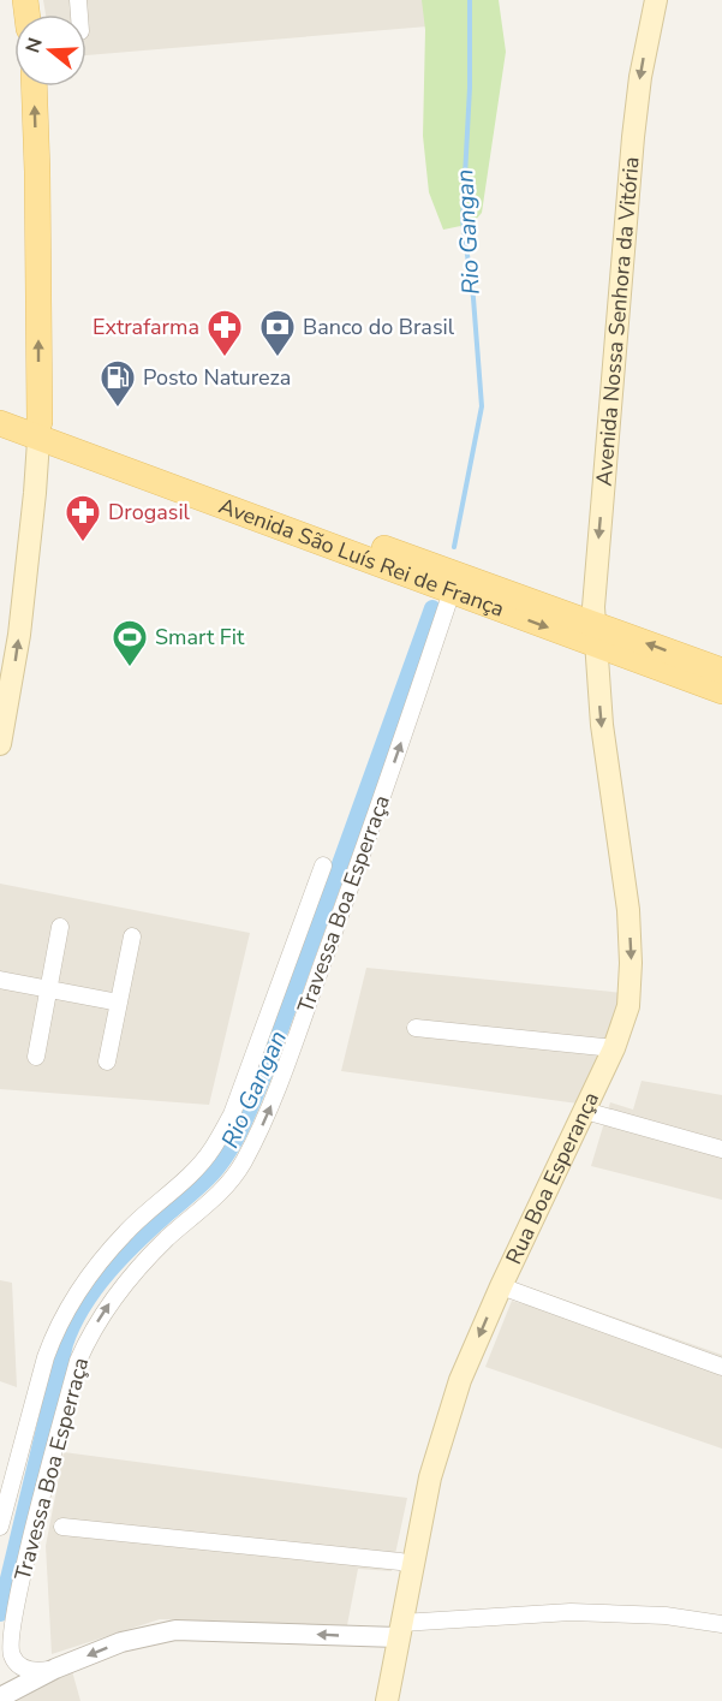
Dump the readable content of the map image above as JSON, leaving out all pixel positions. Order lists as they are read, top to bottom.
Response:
{
  "streets": {
    "main road": ["Avenida Nossa Senhora da Vitória", "Avenida São Luís Rei de França", "Rua Boa Esperança"],
    "street": ["Travessa Boa Esperraça"]
  },
  "crossings": [
    ["Avenida Nossa Senhora da Vitória", "Avenida São Luís Rei de França"],
    ["Avenida Nossa Senhora da Vitória", "Rua Boa Esperança"],
    ["Avenida São Luís Rei de França", "Travessa Boa Esperraça"],
    ["Avenida São Luís Rei de França", "Rua Boa Esperança"]
  ],
  "one_way": ["Avenida Nossa Senhora da Vitória", "Rua Boa Esperança"],
  "water": ["Rio Gangan"],
  "places": {
    "pharmacy": ["Extrafarma", "Drogasil"],
    "bank": ["Banco do Brasil"],
    "fuel station": ["Posto Natureza"],
    "sports": ["Smart Fit"]
  },
  "north": "left"
}
